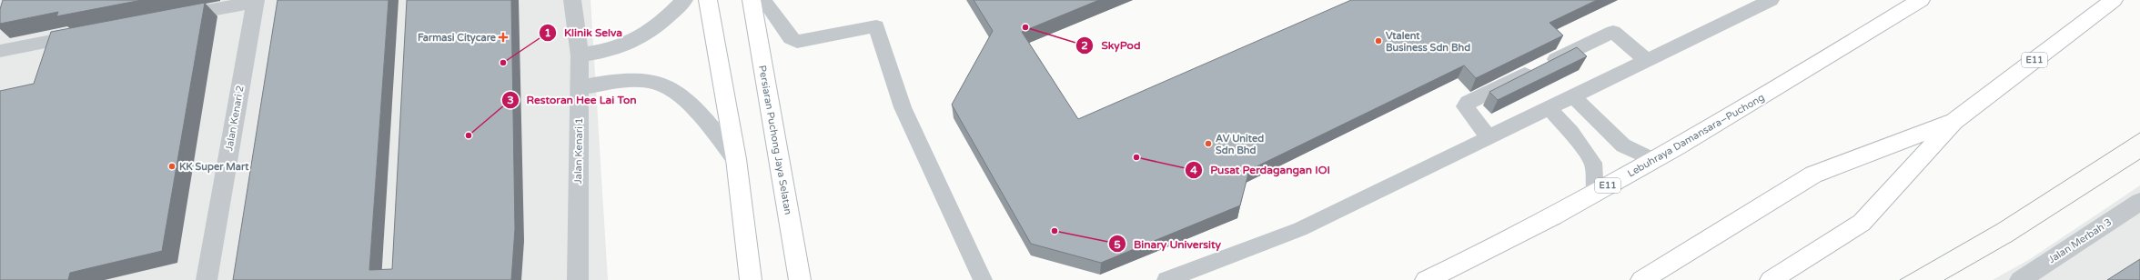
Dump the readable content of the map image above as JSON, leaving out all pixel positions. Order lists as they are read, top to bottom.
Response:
{
  "streets": {
    "main road": ["E11", "Lebuhraya Damansara–Puchong", "Persiaran Puchong Jaya Selatan"],
    "street": ["Jalan Kenari 2", "Jalan Kenari 1", "Jalan Merbah 3"]
  },
  "places": {
    "other": [
      "SkyPod",
      "Vtalent Business Sdn Bhd",
      "Klinik Selva",
      "Restoran Hee Lai Ton",
      "AV United Sdn Bhd",
      "Pusat Perdagangan IOI",
      "KK Super Mart",
      "Binary University"
    ],
    "health": ["Farmasi Citycare"]
  }
}
